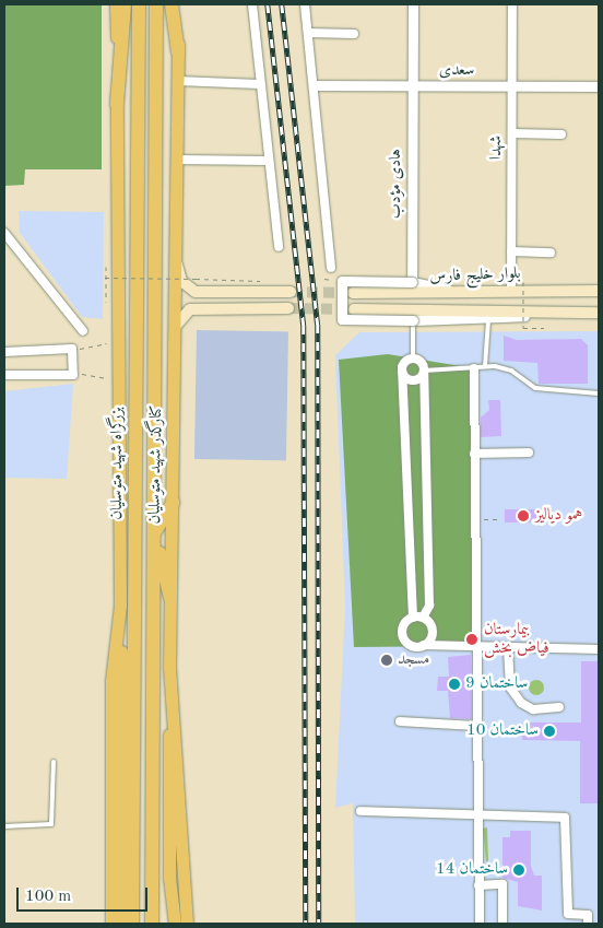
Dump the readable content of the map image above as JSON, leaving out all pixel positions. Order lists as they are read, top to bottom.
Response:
{
  "streets": {
    "highway": ["بزرگراه شهید متوسلیان"],
    "main road": ["بلوار خلیج فارس", "کنارگذر شهید متوسلیان"],
    "street": ["سعدی", "شهدا", "هادی مؤدب"]
  },
  "crossings": [
    ["سعدی", "شهدا"],
    ["سعدی", "هادی مؤدب"],
    ["شهدا", "بلوار خلیج فارس"]
  ],
  "places": [
    "همو دیالیز",
    "بیمارستان فیاض بخش",
    "مسجد",
    "ساختمان 9",
    "ساختمان 10",
    "ساختمان 14"
  ],
  "scale_bar": "100 m"
}
